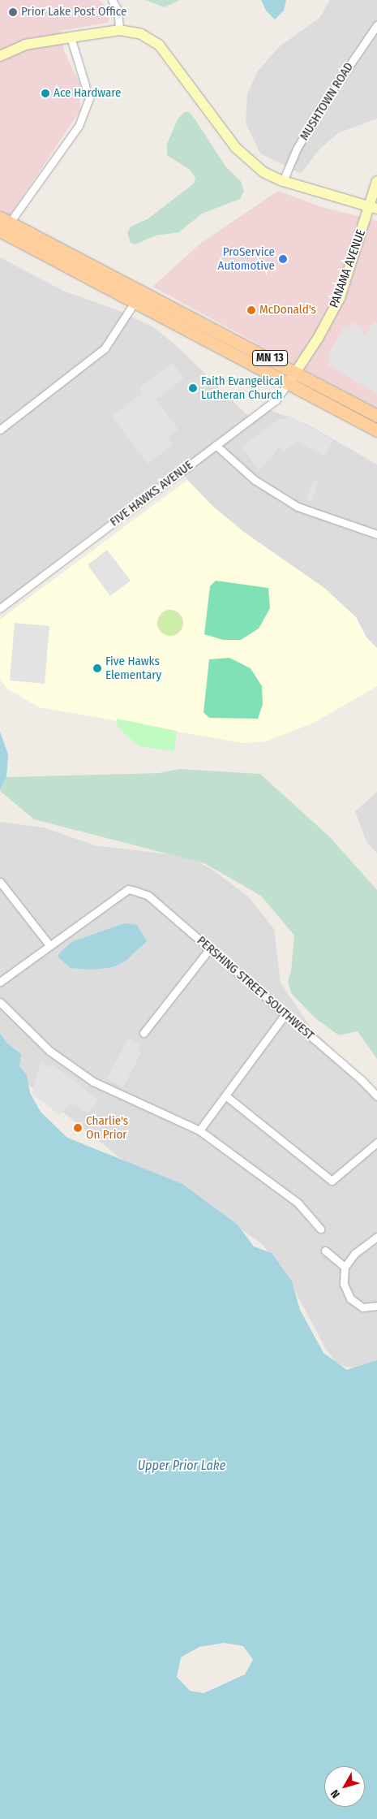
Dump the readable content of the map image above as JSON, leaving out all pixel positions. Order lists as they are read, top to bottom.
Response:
{
  "streets": {
    "main road": ["MN 13"],
    "street": [
      "MUSHTOWN ROAD",
      "PANAMA AVENUE",
      "FIVE HAWKS AVENUE",
      "PERSHING STREET SOUTHWEST"
    ]
  },
  "crossings": [
    ["PANAMA AVENUE", "MN 13"],
    ["PANAMA AVENUE", "FIVE HAWKS AVENUE"],
    ["MN 13", "FIVE HAWKS AVENUE"]
  ],
  "water": ["Upper Prior Lake"],
  "places": [
    "Prior Lake Post Office",
    "Ace Hardware",
    "ProService Automotive",
    "McDonald's",
    "Faith Evangelical Lutheran Church",
    "Five Hawks Elementary",
    "Charlie's On Prior"
  ],
  "north": "bottom left"
}
